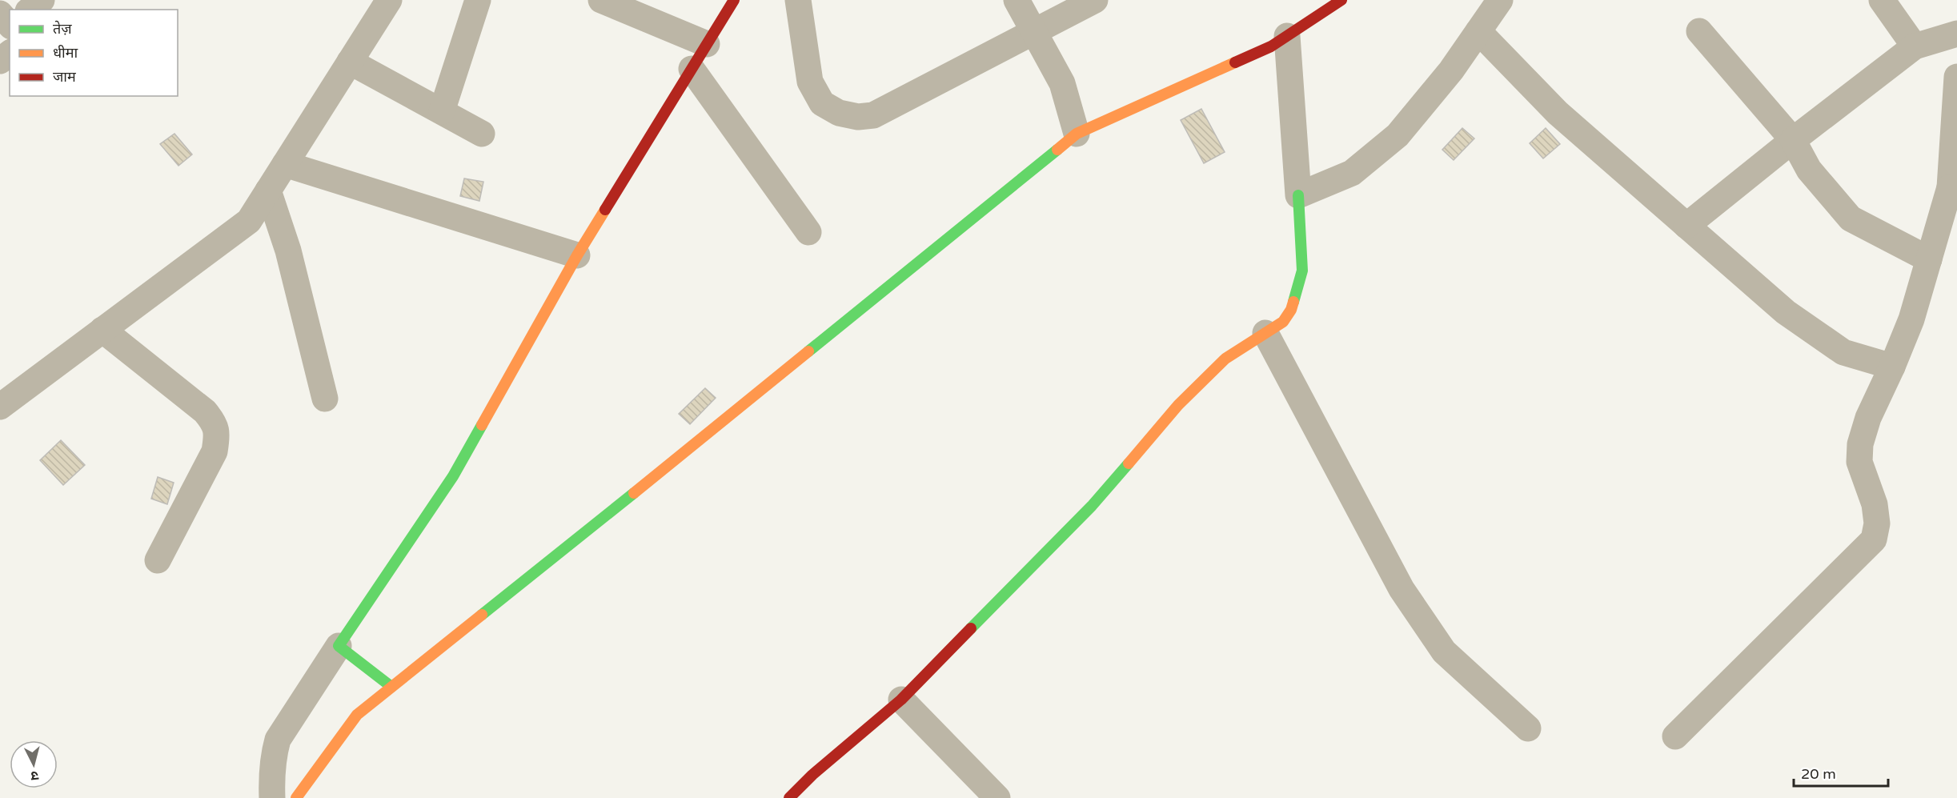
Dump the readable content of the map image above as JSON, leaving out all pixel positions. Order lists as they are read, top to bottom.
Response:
{
  "legend": ["तेज़", "धीमा", "जाम"],
  "scale_bar": "20 m",
  "north": "bottom"
}
